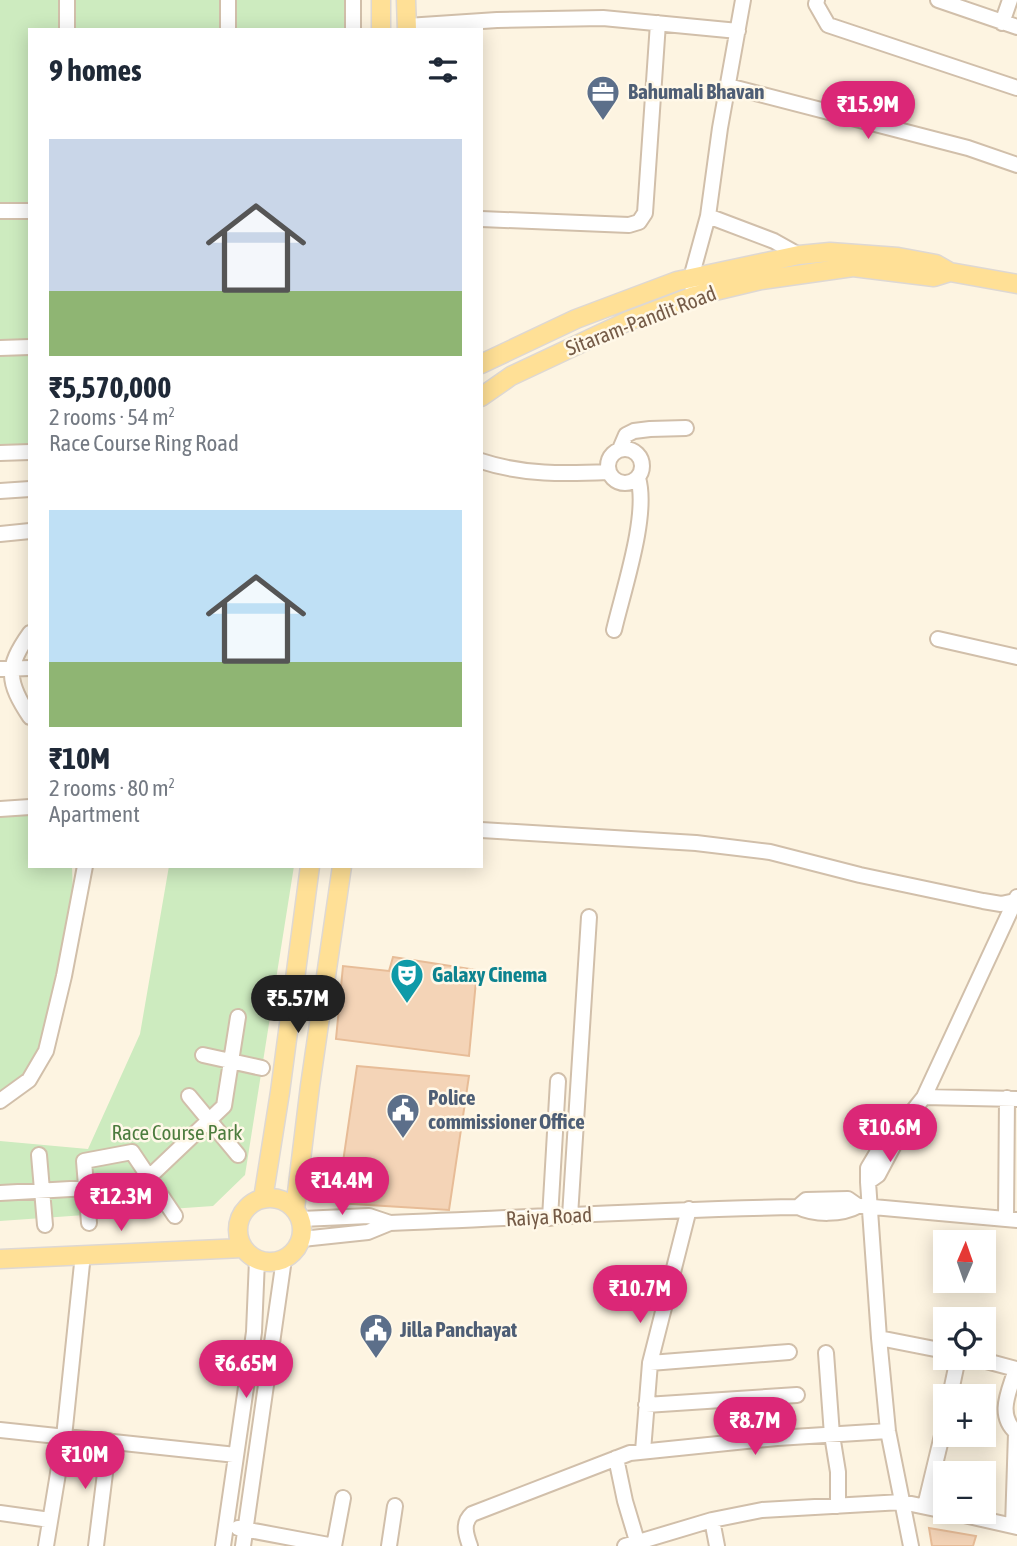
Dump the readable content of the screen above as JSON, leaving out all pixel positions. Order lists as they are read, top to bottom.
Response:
{
  "streets": {
    "main road": ["Sitaram-Pandit Road"],
    "street": ["Raiya Road"]
  },
  "parks": ["Race Course Park"],
  "places": {
    "office": ["Bahumali Bhavan"],
    "theatre": ["Galaxy Cinema"],
    "public building": ["Police commissioner Office", "Jilla Panchayat"]
  },
  "north": "top",
  "page": {
    "heading": "9 homes",
    "price": [
      "₹15.9M",
      "₹5.57M",
      "₹10.6M",
      "₹14.4M",
      "₹12.3M",
      "₹10.7M",
      "₹6.65M",
      "₹8.7M",
      "₹10M"
    ],
    "list": [
      {
        "name": "₹5,570,000",
        "note": "2 rooms · 54 m² · Race Course Ring Road"
      },
      {
        "name": "₹10M",
        "note": "2 rooms · 80 m² · Apartment"
      }
    ],
    "map_buttons": ["+", "−"]
  }
}
